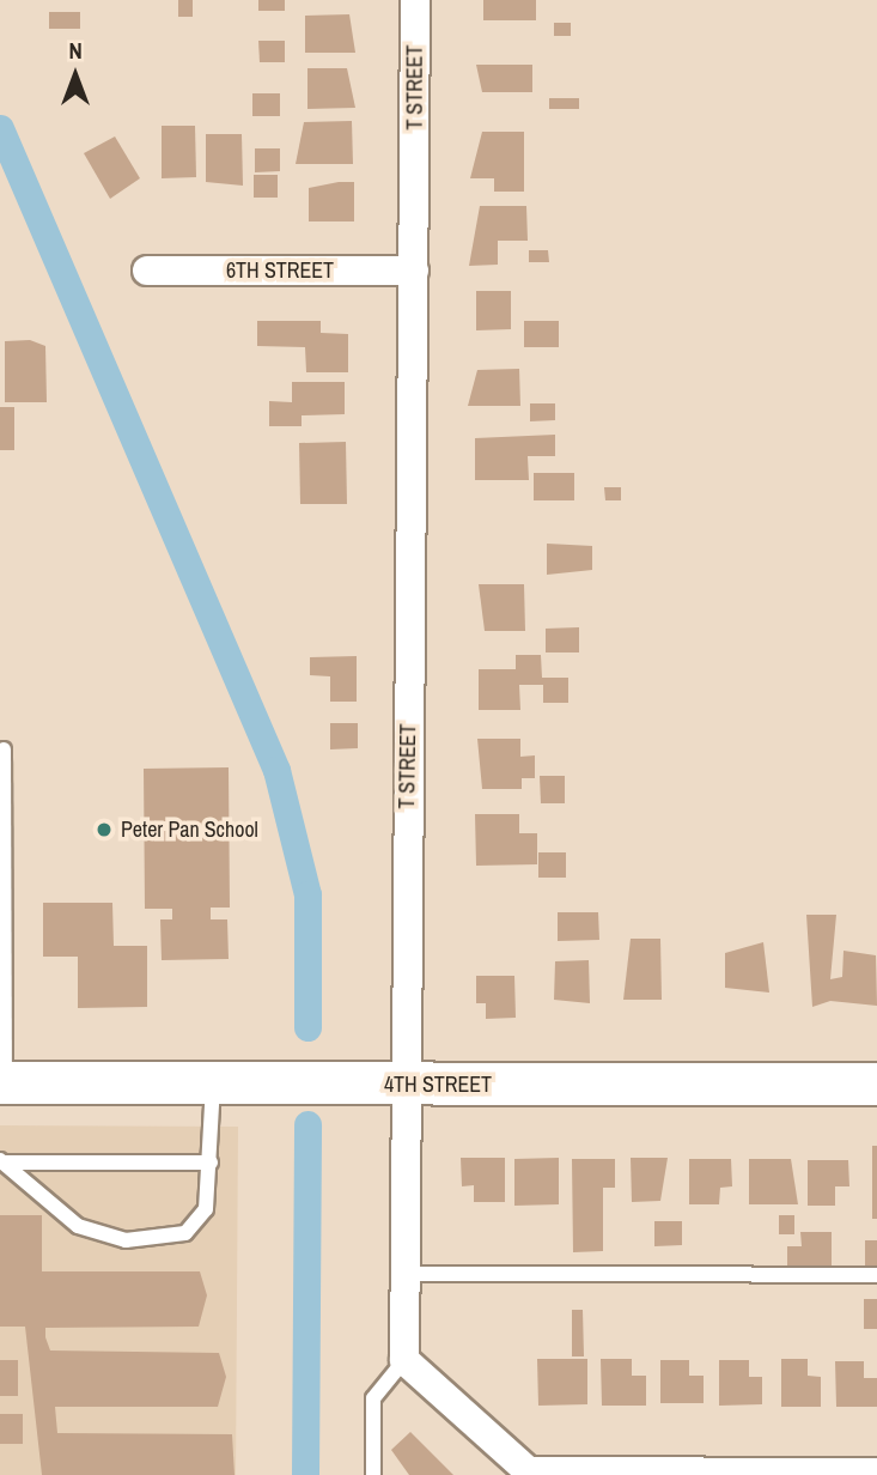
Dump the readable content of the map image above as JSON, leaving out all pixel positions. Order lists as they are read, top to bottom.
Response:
{
  "streets": {
    "street": ["T STREET", "6TH STREET", "4TH STREET"]
  },
  "crossings": [
    ["T STREET", "6TH STREET"],
    ["T STREET", "4TH STREET"]
  ],
  "places": ["Peter Pan School"],
  "north": "top"
}
